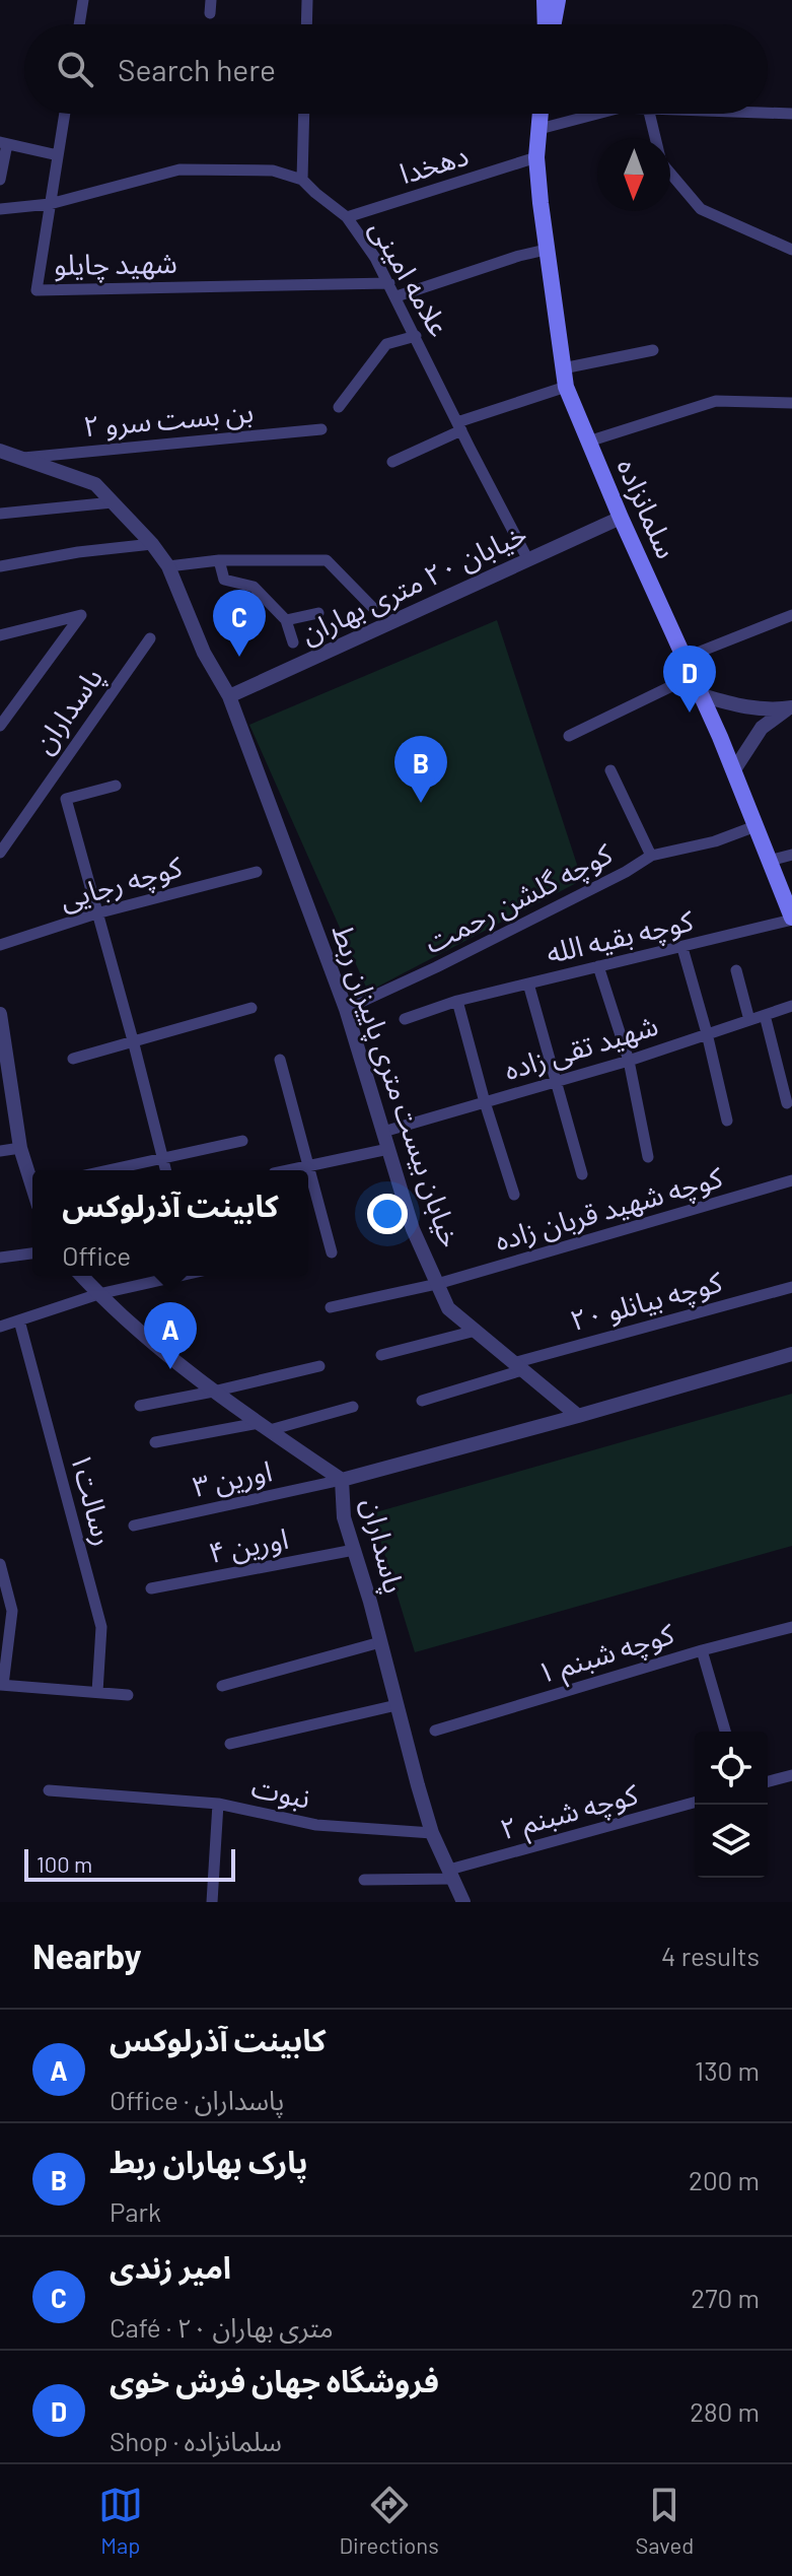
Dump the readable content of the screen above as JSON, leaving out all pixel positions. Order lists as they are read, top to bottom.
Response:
{
  "streets": {
    "main road": ["سلمانزاده"],
    "street": [
      "دهخدا",
      "شهید چایلو",
      "علامه امینی",
      "بن بست سرو ۲",
      "خیابان ۲۰ متری بهاران",
      "پاسداران",
      "کوچه رجایی",
      "کوچه گلشن رحمت",
      "کوچه بقیه الله",
      "شهید تقی زاده",
      "خیابان بیست متری پاییزان ربط",
      "کوچه شهید قربان زاده",
      "کوچه بیانلو ۲۰",
      "اورین ۳",
      "رسالت۱",
      "اورین ۴",
      "کوچه شبنم ۱",
      "نبوت",
      "کوچه شبنم ۲"
    ]
  },
  "crossings": [
    ["دهخدا", "علامه امینی"],
    ["دهخدا", "سلمانزاده"],
    ["شهید چایلو", "علامه امینی"],
    ["علامه امینی", "خیابان ۲۰ متری بهاران"],
    ["بن بست سرو ۲", "خیابان بیست متری پاییزان ربط"],
    ["سلمانزاده", "خیابان ۲۰ متری بهاران"],
    ["سلمانزاده", "کوچه گلشن رحمت"],
    ["سلمانزاده", "کوچه بقیه الله"],
    ["خیابان ۲۰ متری بهاران", "خیابان بیست متری پاییزان ربط"],
    ["پاسداران", "اورین ۳"],
    ["پاسداران", "اورین ۴"],
    ["پاسداران", "نبوت"],
    ["پاسداران", "کوچه شبنم ۲"],
    ["کوچه گلشن رحمت", "خیابان بیست متری پاییزان ربط"],
    ["شهید تقی زاده", "خیابان بیست متری پاییزان ربط"],
    ["خیابان بیست متری پاییزان ربط", "کوچه شهید قربان زاده"],
    ["خیابان بیست متری پاییزان ربط", "کوچه بیانلو ۲۰"]
  ],
  "scale_bar": "100 m",
  "north": "bottom",
  "page": {
    "search": "Search here",
    "pins": [
      "C",
      "D",
      "B",
      "A"
    ],
    "popup": ["کابینت آذرلوکس", "Office"],
    "scale": "100 m",
    "heading": ["Nearby", "4 results"],
    "list": [
      {
        "mark": "A",
        "name": "کابینت آذرلوکس",
        "note": "Office · پاسداران",
        "value": "130 m"
      },
      {
        "mark": "B",
        "name": "پارک بهاران ربط",
        "note": "Park",
        "value": "200 m"
      },
      {
        "mark": "C",
        "name": "امیر زندی",
        "note": "Café · ۲۰ متری بهاران",
        "value": "270 m"
      },
      {
        "mark": "D",
        "name": "فروشگاه جهان فرش خوی",
        "note": "Shop · سلمانزاده",
        "value": "280 m"
      }
    ],
    "nav": ["Map", "Directions", "Saved"]
  }
}
